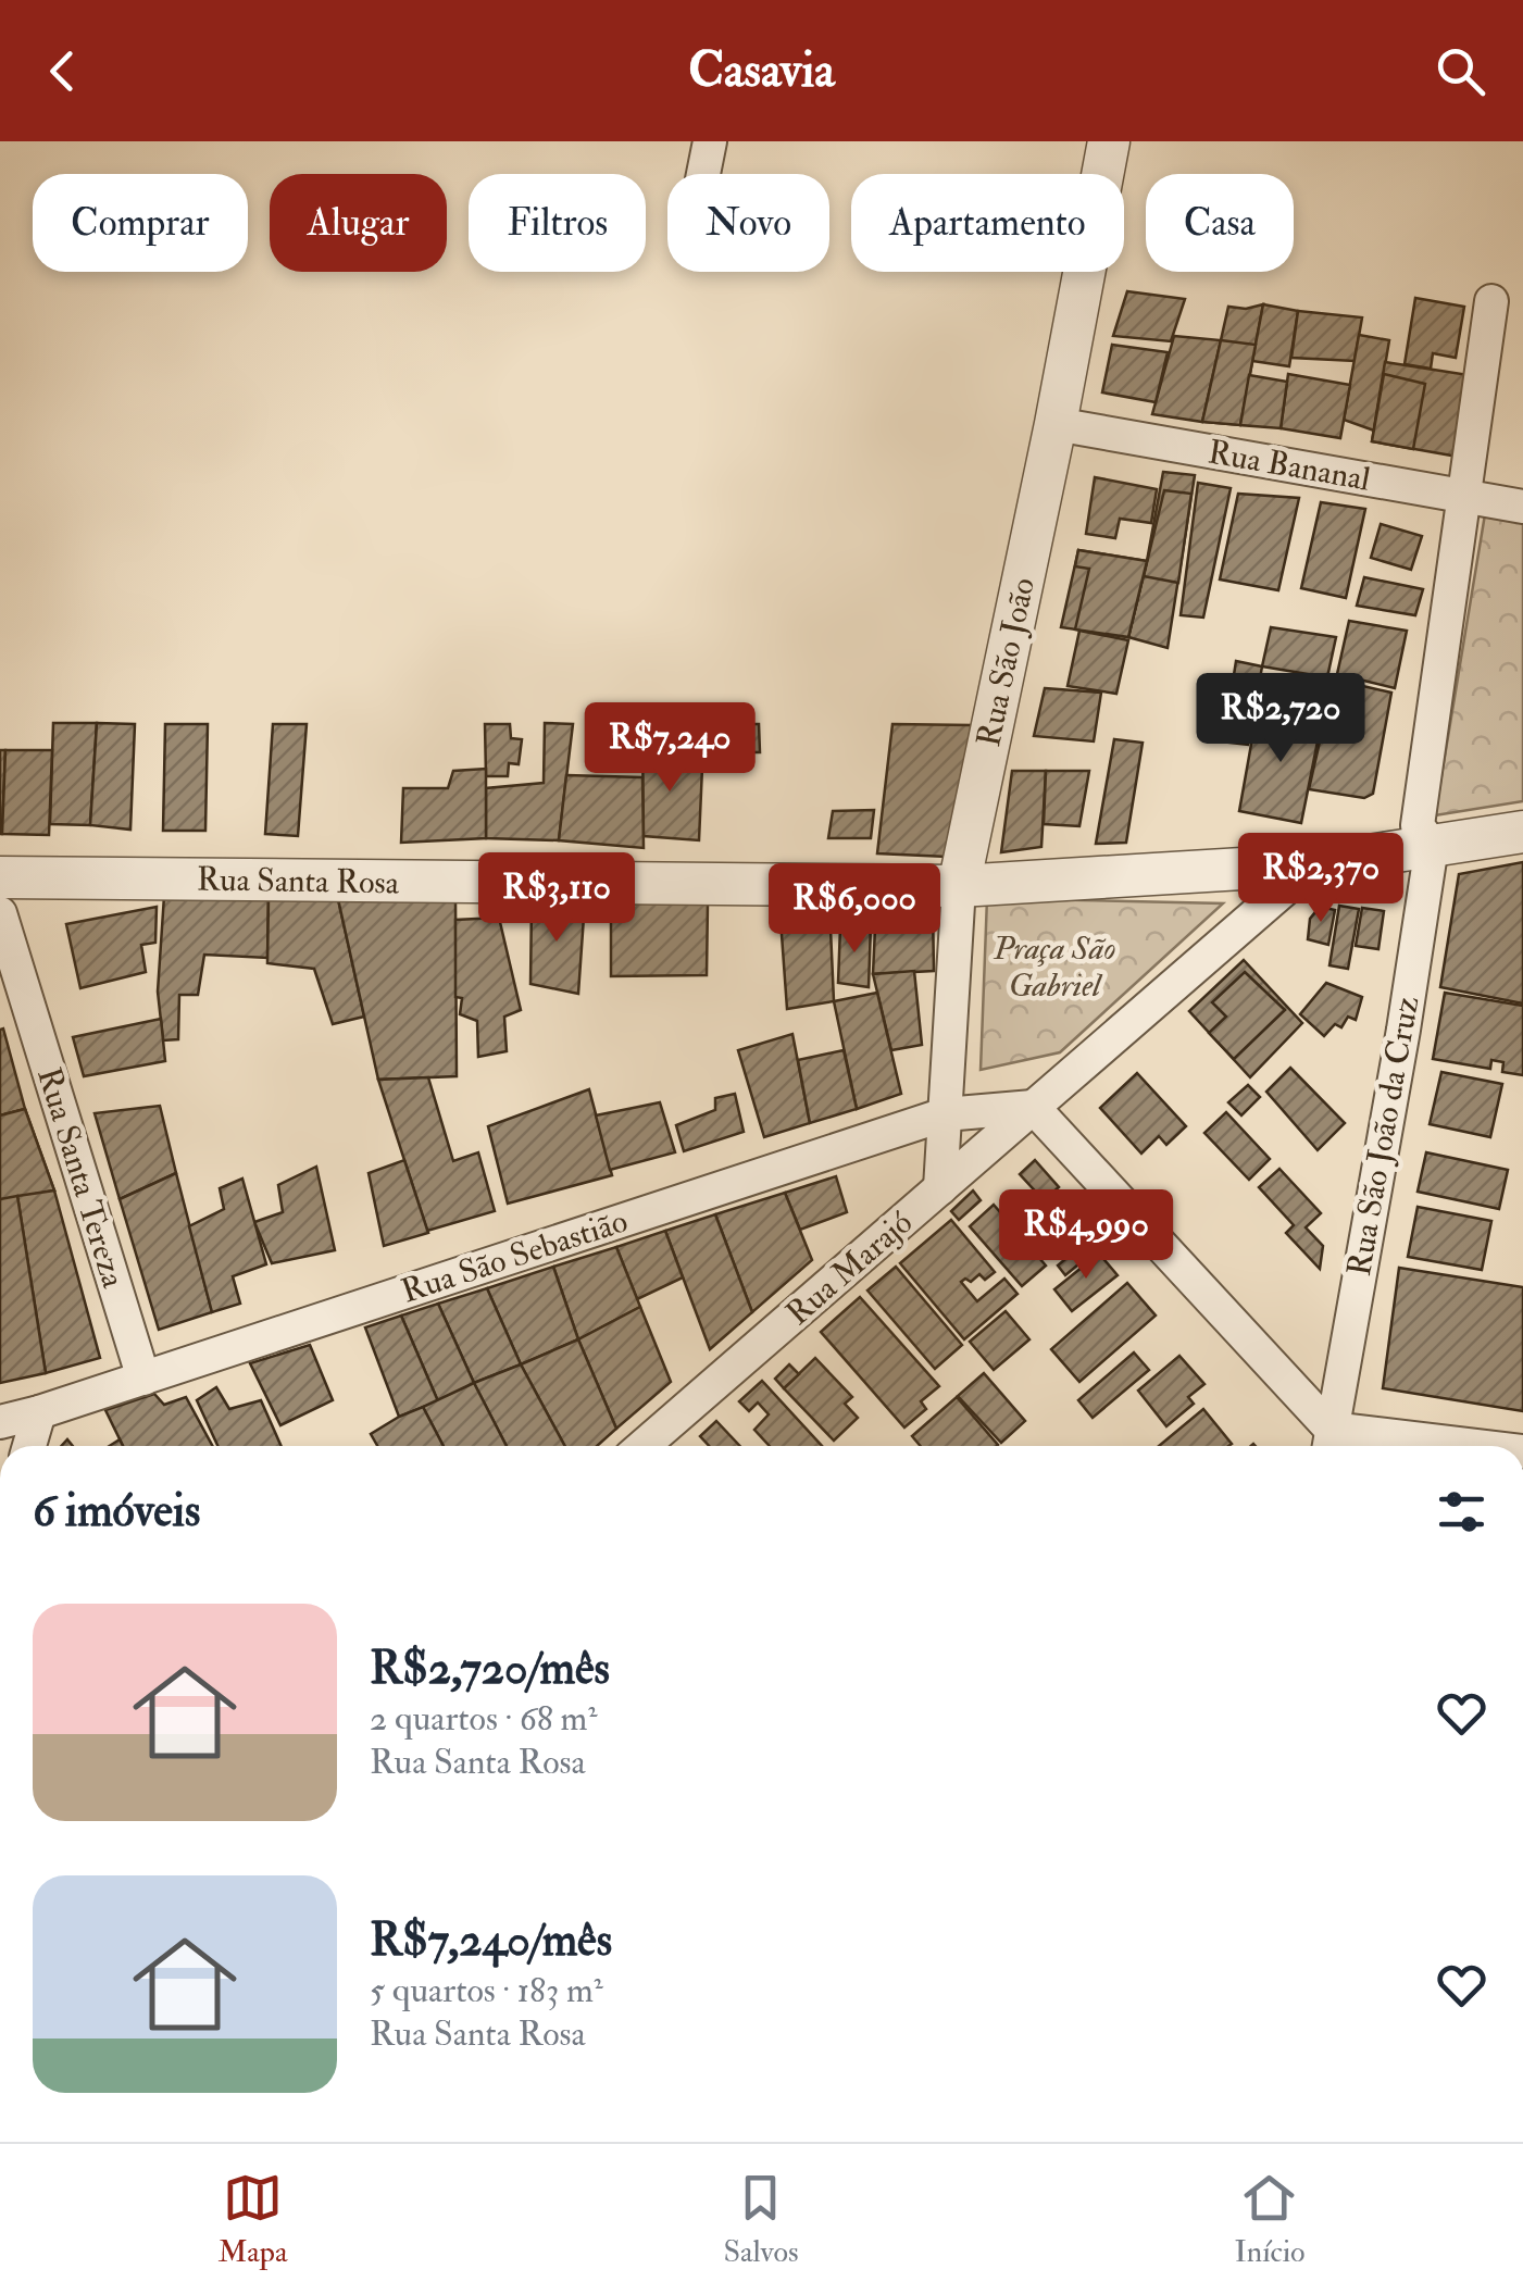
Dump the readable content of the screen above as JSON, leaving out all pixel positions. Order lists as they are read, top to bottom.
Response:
{
  "streets": {
    "street": [
      "Rua Bananal",
      "Rua São João",
      "Rua Santa Rosa",
      "Rua São João da Cruz",
      "Rua Santa Tereza",
      "Rua São Sebastião",
      "Rua Marajó"
    ]
  },
  "crossings": [
    ["Rua Bananal", "Rua São João"],
    ["Rua Bananal", "Rua São João da Cruz"],
    ["Rua São João", "Rua Santa Rosa"],
    ["Rua São João", "Rua São Sebastião"],
    ["Rua São João", "Rua Marajó"],
    ["Rua Santa Rosa", "Rua São João da Cruz"],
    ["Rua Santa Rosa", "Rua Marajó"],
    ["Rua Santa Tereza", "Rua São Sebastião"],
    ["Rua São Sebastião", "Rua Marajó"]
  ],
  "parks": ["Praça São Gabriel"],
  "page": {
    "header": "Casavia",
    "chip": [
      "Comprar",
      "Alugar",
      "Filtros",
      "Novo",
      "Apartamento",
      "Casa"
    ],
    "price": [
      "R$2,720",
      "R$7,240",
      "R$2,370",
      "R$3,110",
      "R$6,000",
      "R$4,990"
    ],
    "heading": "6 imóveis",
    "list": [
      {
        "name": "R$2,720/mês",
        "note": "2 quartos · 68 m² · Rua Santa Rosa"
      },
      {
        "name": "R$7,240/mês",
        "note": "5 quartos · 183 m² · Rua Santa Rosa"
      }
    ],
    "tabs": ["Mapa", "Salvos", "Início"]
  }
}
